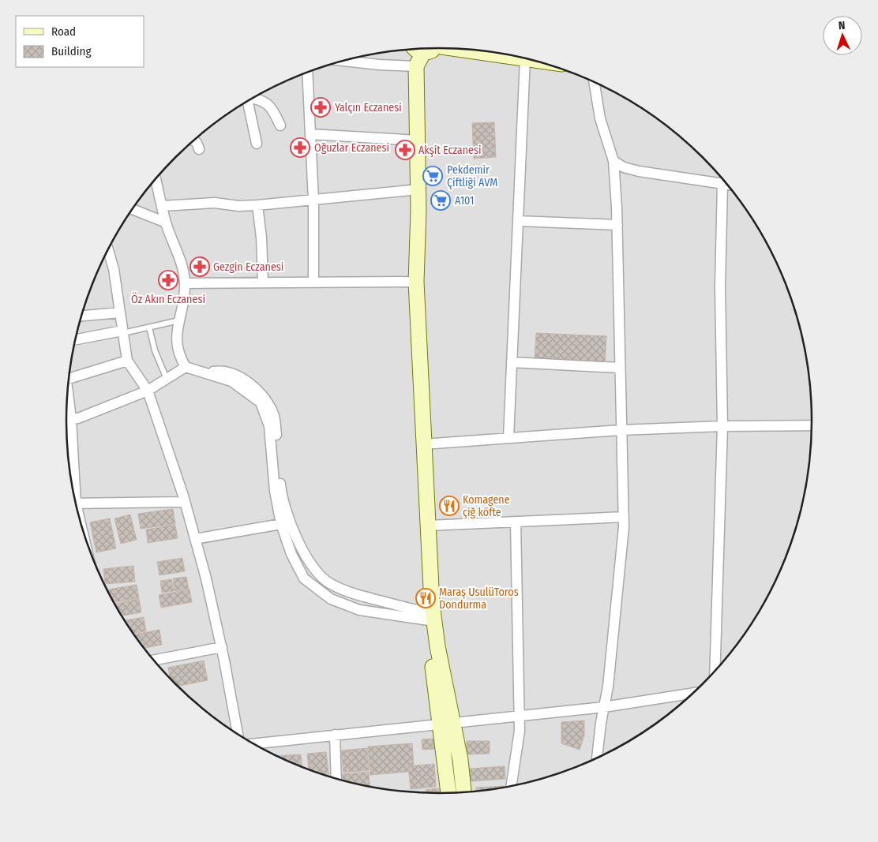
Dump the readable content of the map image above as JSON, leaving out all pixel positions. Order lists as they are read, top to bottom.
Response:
{
  "places": {
    "pharmacy": [
      "Yalçın Eczanesi",
      "Oğuzlar Eczanesi",
      "Akşit Eczanesi",
      "Gezgin Eczanesi",
      "Öz Akın Eczanesi"
    ],
    "supermarket": ["Pekdemir Çiftliği AVM", "A101"],
    "restaurant": ["Komagene çiğ köfte", "Maraş UsulüToros Dondurma"]
  },
  "legend": ["Road", "Building"],
  "north": "top"
}
